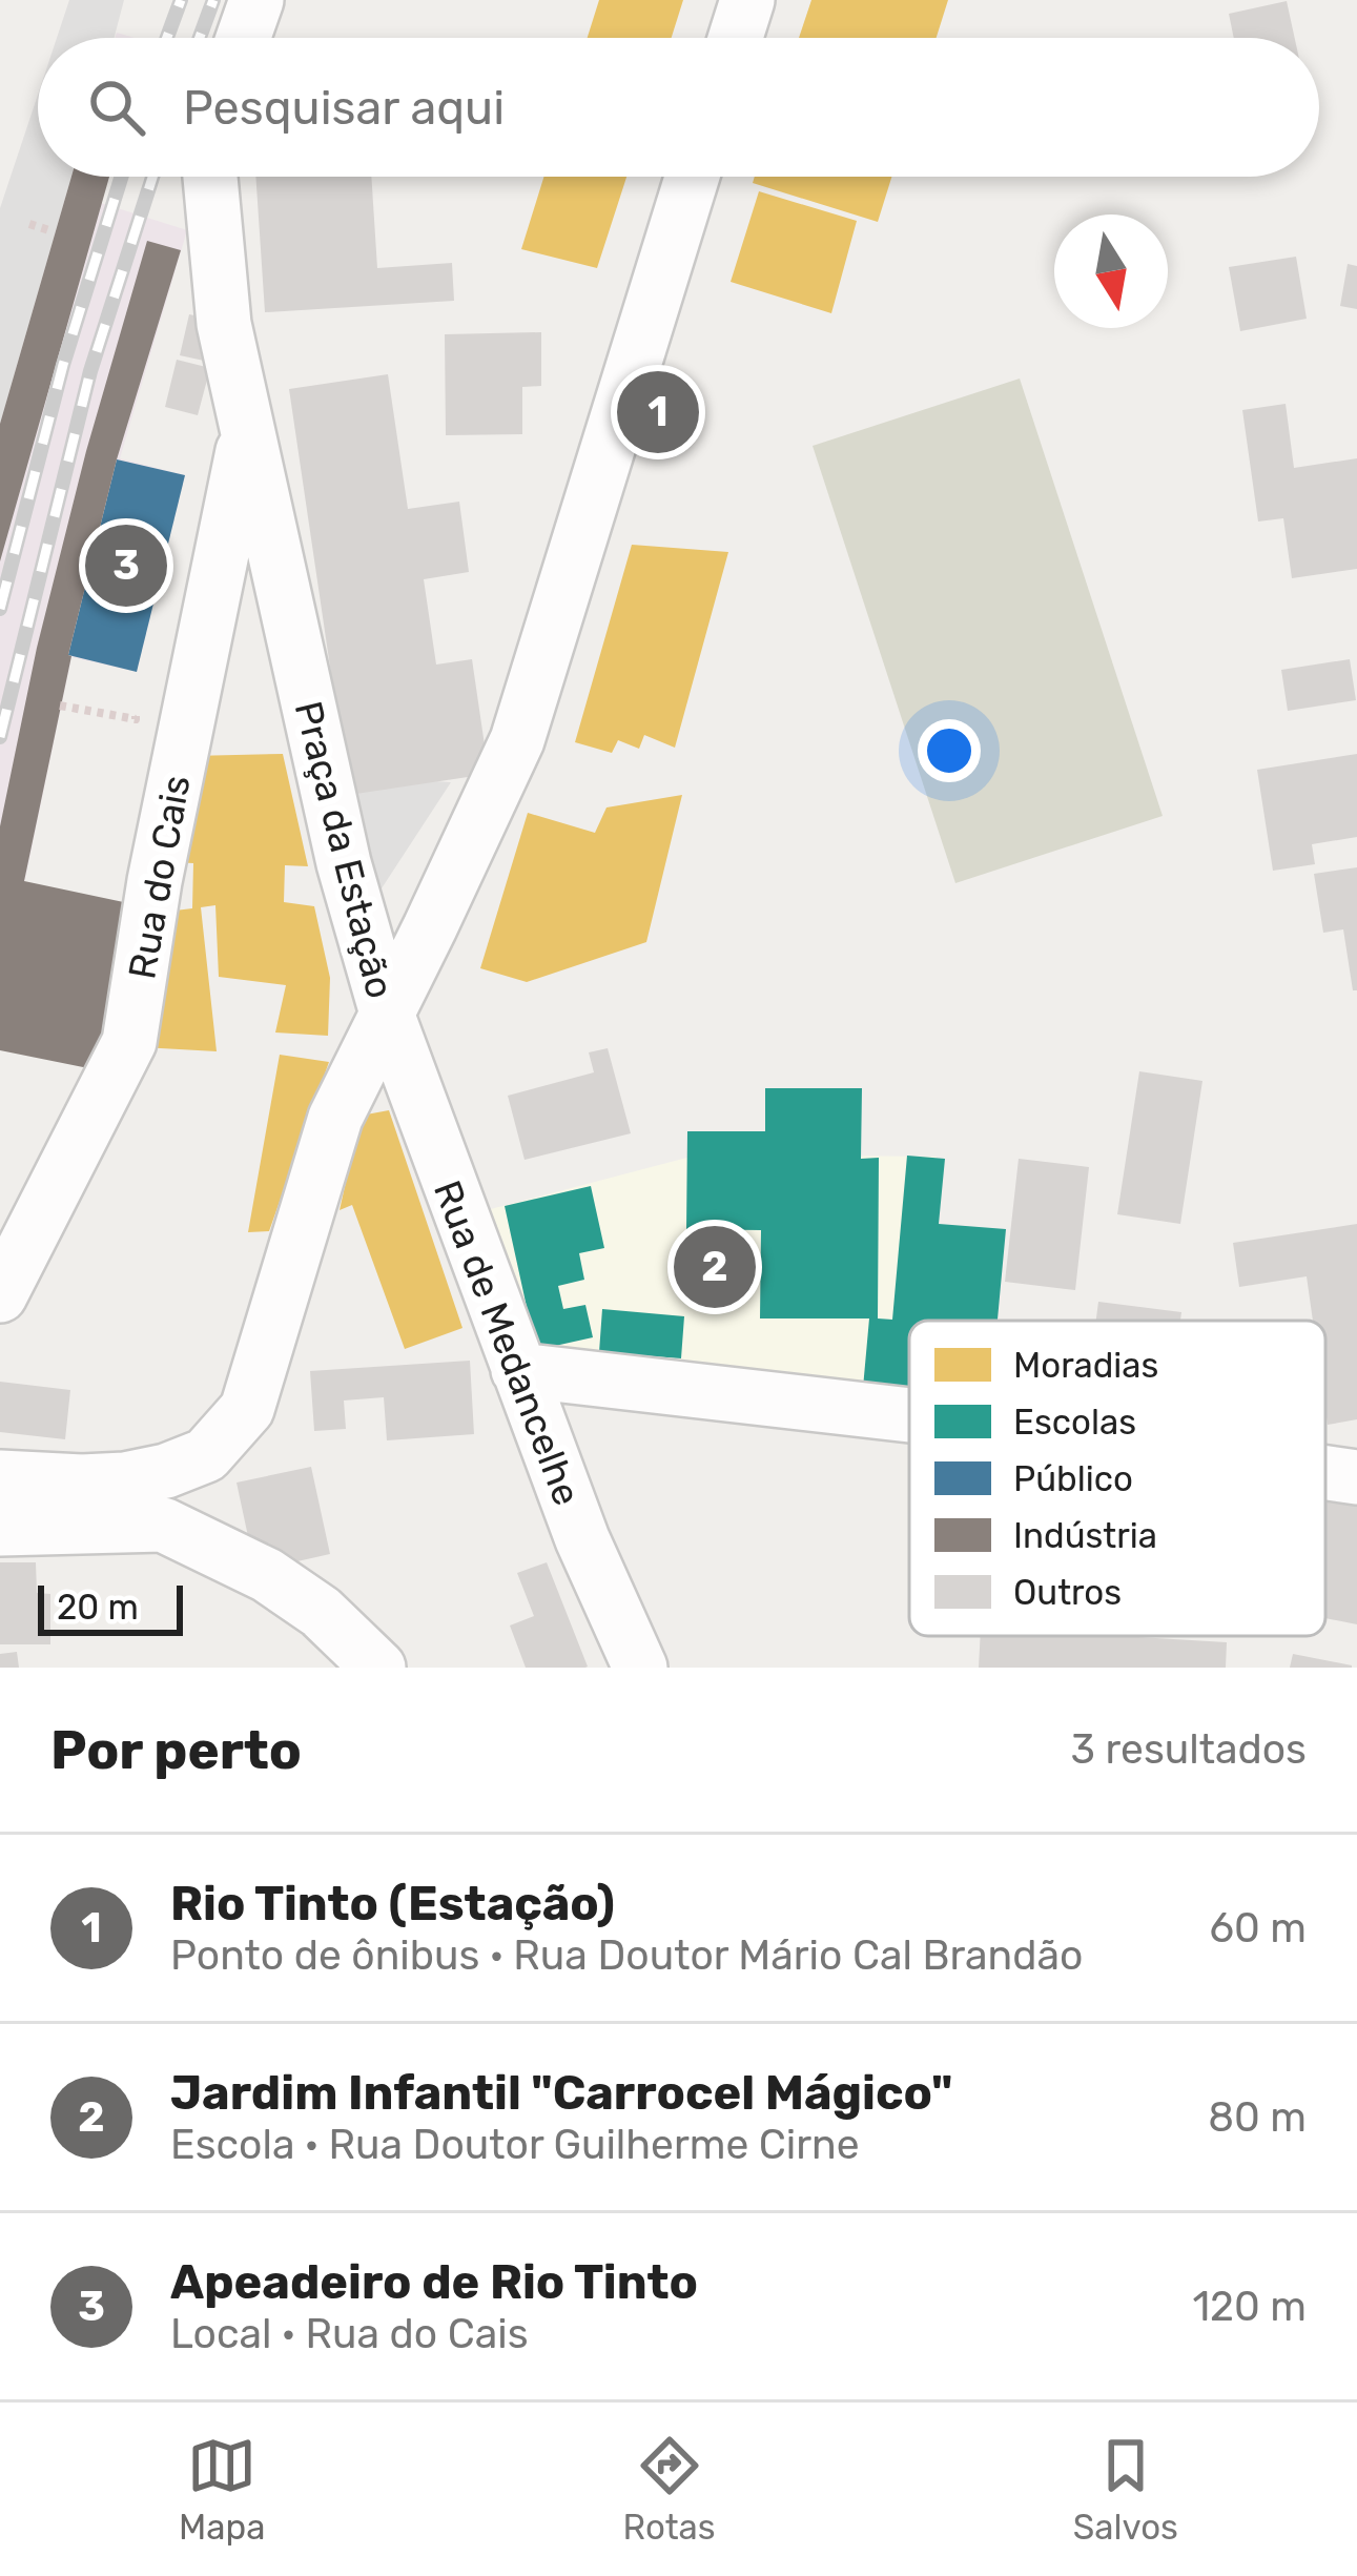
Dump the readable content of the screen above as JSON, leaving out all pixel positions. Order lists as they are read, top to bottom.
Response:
{
  "streets": {
    "street": ["Praça da Estação", "Rua do Cais", "Rua de Medancelhe"]
  },
  "crossings": [
    ["Praça da Estação", "Rua do Cais"],
    ["Praça da Estação", "Rua de Medancelhe"]
  ],
  "legend": [
    "Moradias",
    "Escolas",
    "Público",
    "Indústria",
    "Outros"
  ],
  "scale_bar": "20 m",
  "north": "bottom",
  "page": {
    "search": "Pesquisar aqui",
    "pins": ["1", "3", "2"],
    "scale": "20 m",
    "heading": ["Por perto", "3 resultados"],
    "list": [
      {
        "mark": "1",
        "name": "Rio Tinto (Estação)",
        "note": "Ponto de ônibus · Rua Doutor Mário Cal Brandão",
        "value": "60 m"
      },
      {
        "mark": "2",
        "name": "Jardim Infantil \"Carrocel Mágico\"",
        "note": "Escola · Rua Doutor Guilherme Cirne",
        "value": "80 m"
      },
      {
        "mark": "3",
        "name": "Apeadeiro de Rio Tinto",
        "note": "Local · Rua do Cais",
        "value": "120 m"
      }
    ],
    "nav": ["Mapa", "Rotas", "Salvos"]
  }
}
